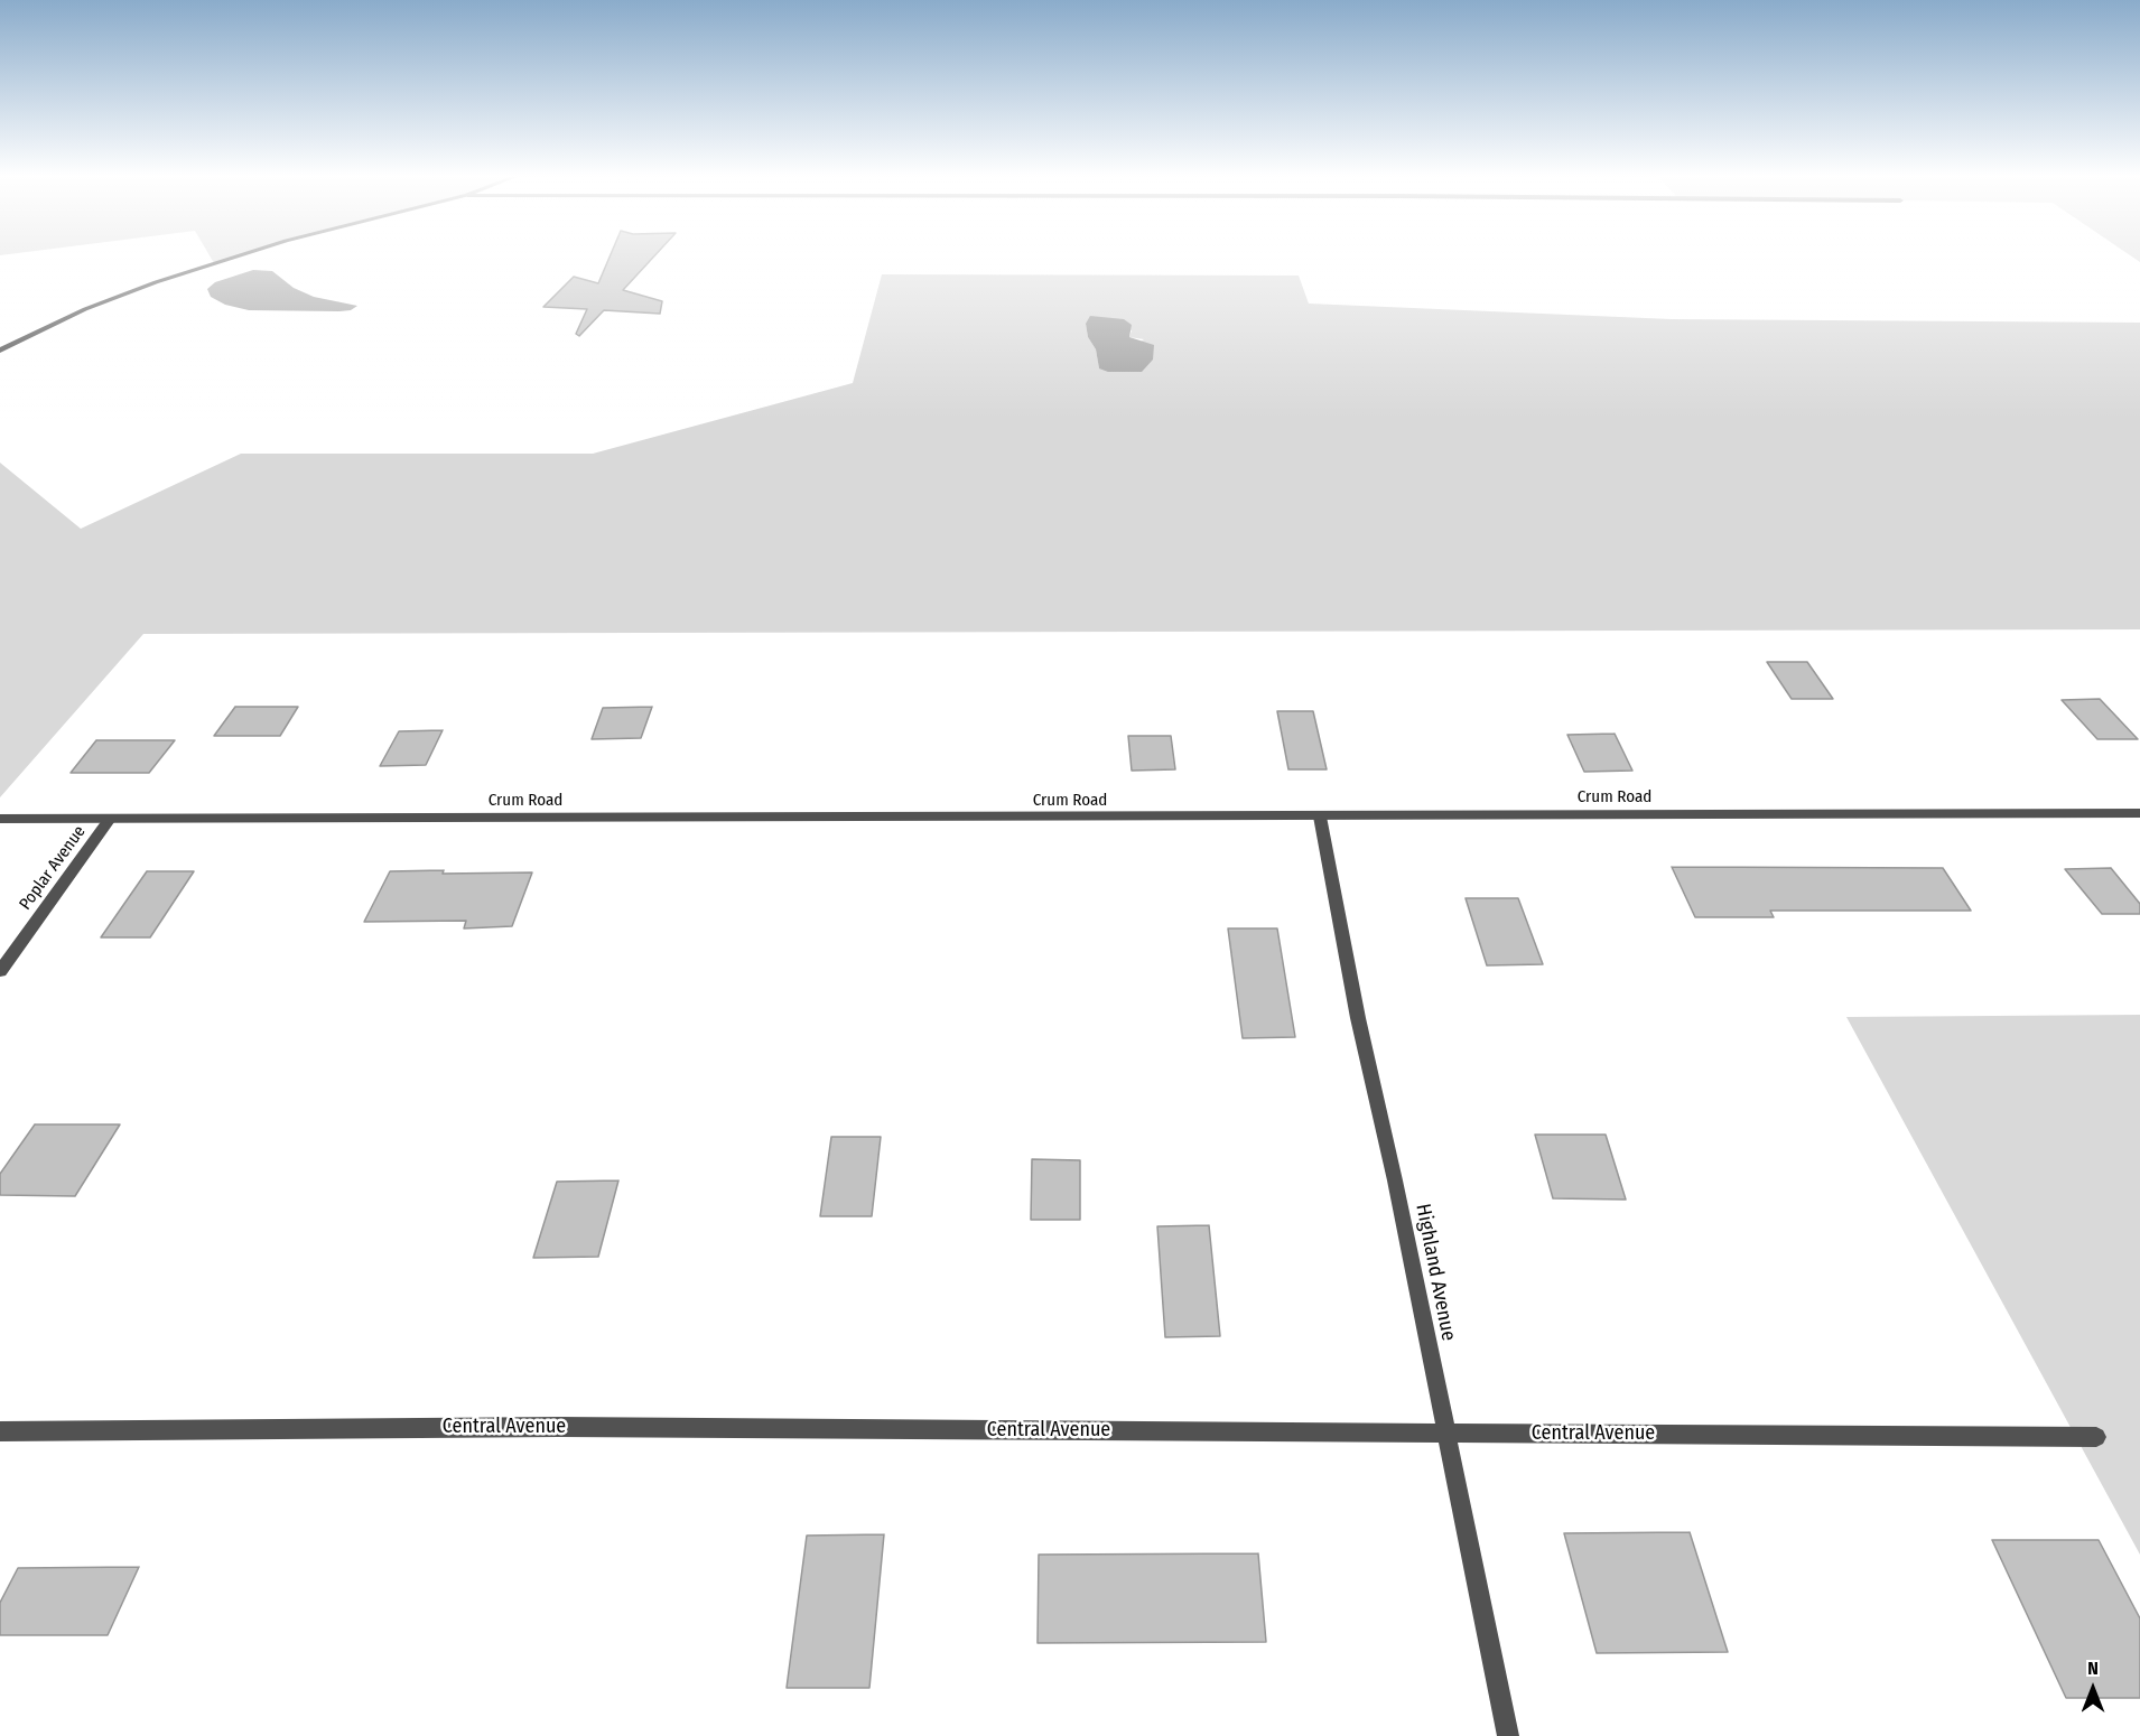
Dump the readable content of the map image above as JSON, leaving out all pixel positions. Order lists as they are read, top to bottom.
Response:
{
  "streets": {
    "street": [
      "Crum Road",
      "Poplar Avenue",
      "Highland Avenue",
      "Central Avenue"
    ]
  },
  "crossings": [
    ["Crum Road", "Poplar Avenue"],
    ["Crum Road", "Highland Avenue"],
    ["Highland Avenue", "Central Avenue"]
  ],
  "north": "top"
}
